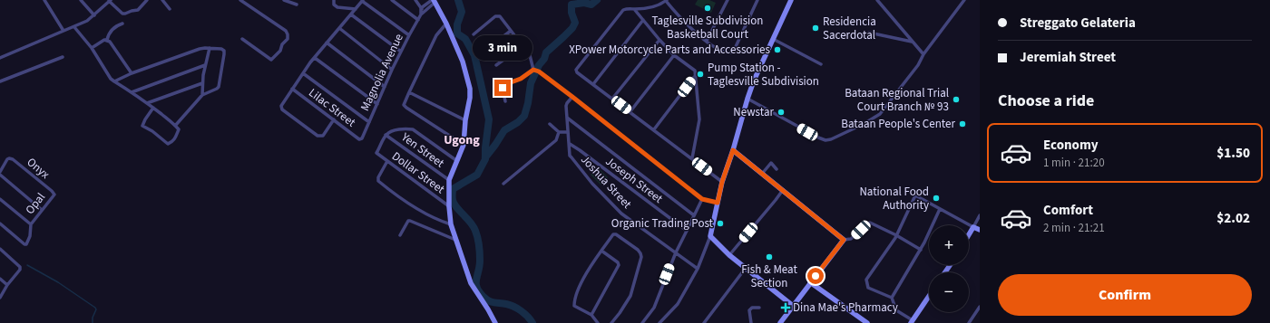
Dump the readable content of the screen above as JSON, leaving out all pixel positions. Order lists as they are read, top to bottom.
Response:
{
  "streets": {
    "street": [
      "Magnolia Avenue",
      "Lilac Street",
      "Yen Street",
      "Onyx",
      "Dollar Street",
      "Joseph Street",
      "Joshua Street",
      "Opal"
    ]
  },
  "crossings": [
    ["Magnolia Avenue", "Lilac Street"],
    ["Yen Street", "Dollar Street"],
    ["Onyx", "Opal"],
    ["Joseph Street", "Joshua Street"]
  ],
  "districts": ["Ugong"],
  "places": {
    "other": [
      "Taglesville Subdivision Basketball Court",
      "Residencia Sacerdotal",
      "XPower Motorcycle Parts and Accessories",
      "Pump Station - Taglesville Subdivision",
      "Bataan Regional Trial Court Branch № 93",
      "Newstar",
      "Bataan People's Center",
      "National Food Authority",
      "Organic Trading Post",
      "Fish & Meat Section"
    ],
    "health": ["Dina Mae's Pharmacy"]
  },
  "page": {
    "banner": ["Streggato Gelateria", "Jeremiah Street"],
    "bubble": "3 min",
    "heading": "Choose a ride",
    "list": [
      {
        "name": "Economy",
        "note": "1 min · 21:20",
        "value": "$1.50"
      },
      {
        "name": "Comfort",
        "note": "2 min · 21:21",
        "value": "$2.02"
      }
    ],
    "map_buttons": ["+", "−"],
    "buttons": "Confirm"
  }
}
